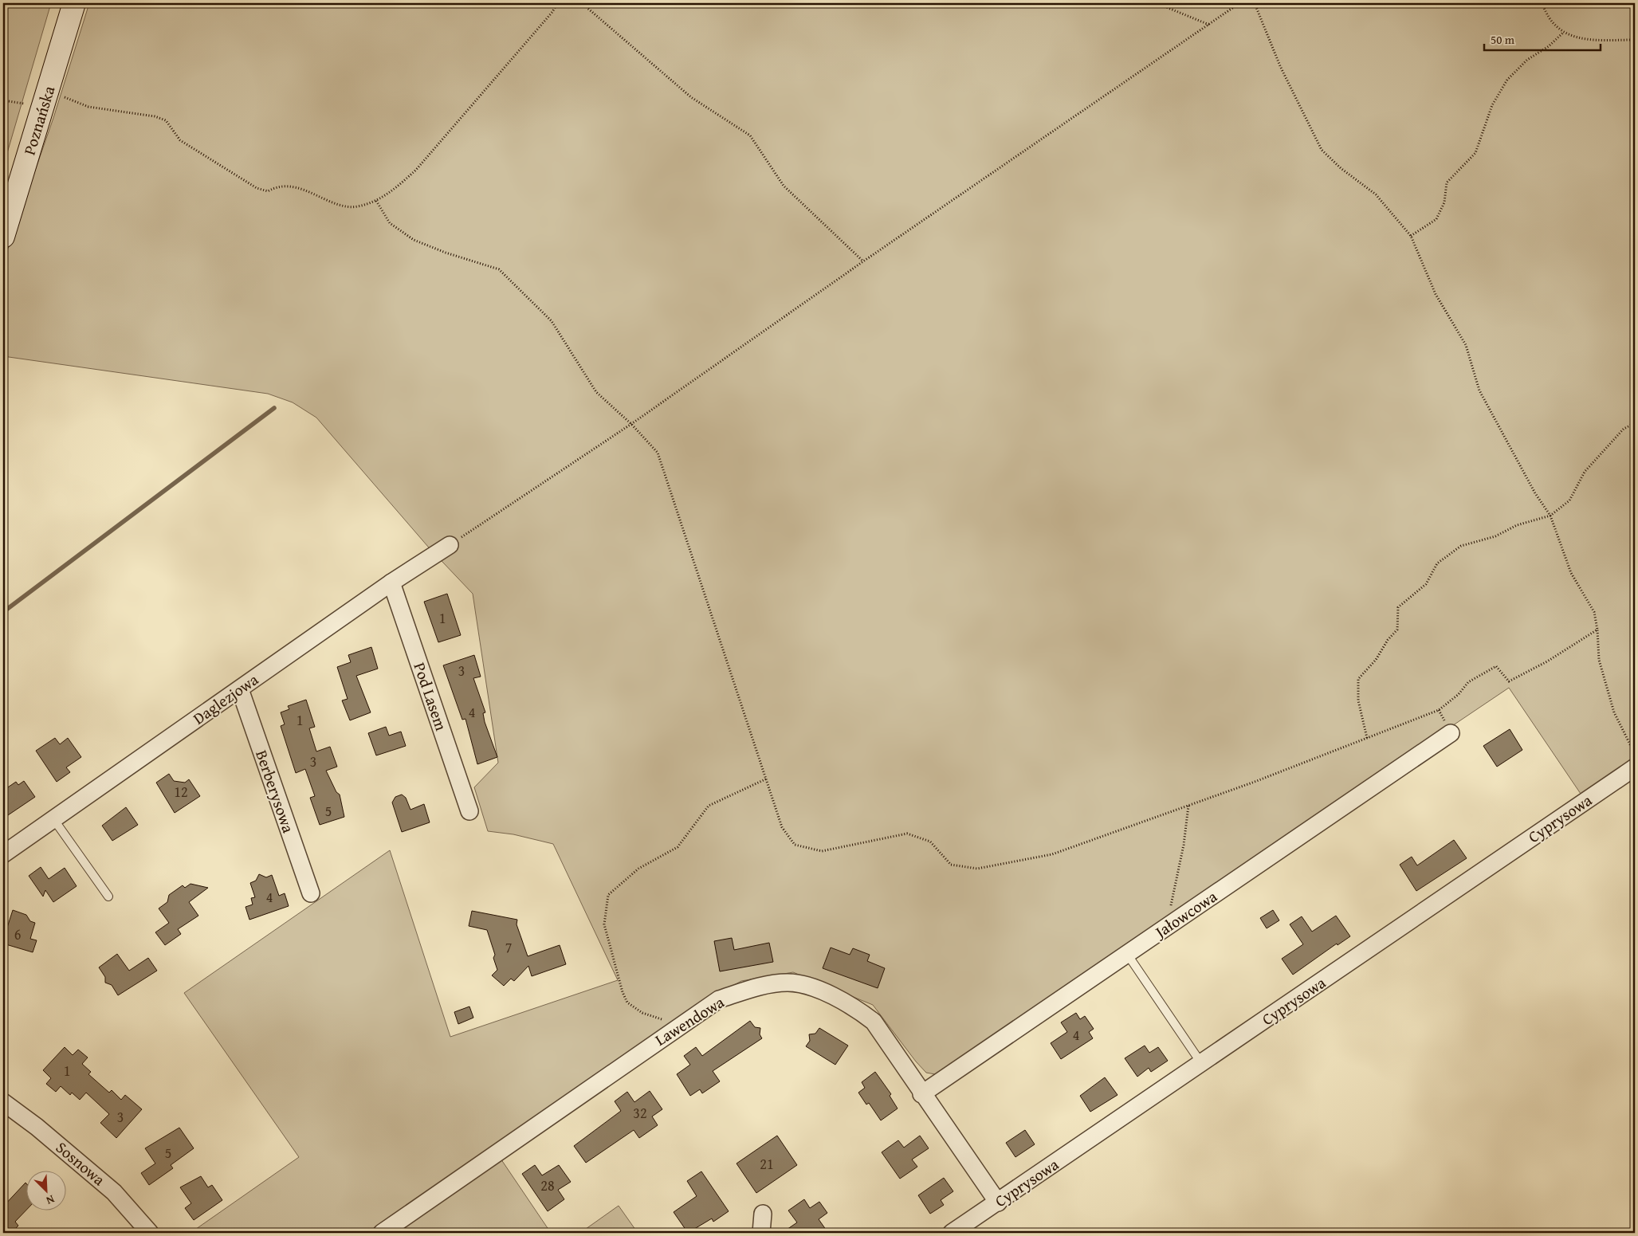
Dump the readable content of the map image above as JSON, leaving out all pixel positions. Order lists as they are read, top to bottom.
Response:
{
  "streets": {
    "street": [
      "Poznańska",
      "Pod Lasem",
      "Daglezjowa",
      "Berberysowa",
      "Cyprysowa",
      "Jałowcowa",
      "Lawendowa",
      "Sosnowa"
    ]
  },
  "crossings": [
    ["Pod Lasem", "Daglezjowa"],
    ["Daglezjowa", "Berberysowa"],
    ["Cyprysowa", "Lawendowa"],
    ["Jałowcowa", "Lawendowa"]
  ],
  "house_numbers": [
    "1",
    "3",
    "4",
    "1",
    "3",
    "12",
    "5",
    "4",
    "6",
    "7",
    "4",
    "1",
    "32",
    "3",
    "5",
    "21",
    "28"
  ],
  "scale_bar": "50 m",
  "north": "bottom right"
}
